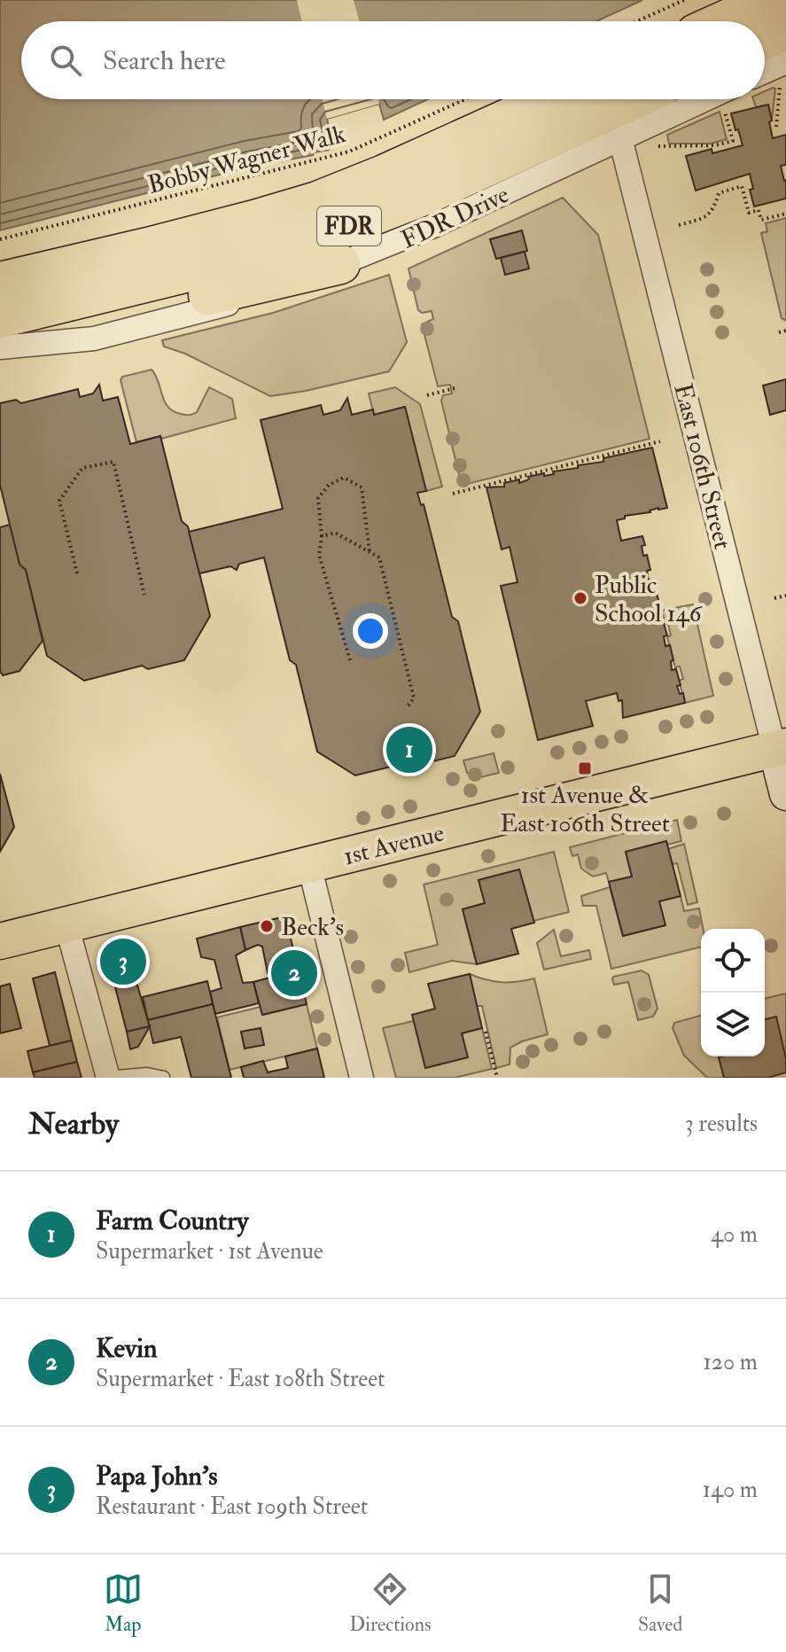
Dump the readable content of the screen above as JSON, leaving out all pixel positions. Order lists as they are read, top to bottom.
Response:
{
  "streets": {
    "highway": ["FDR Drive", "FDR"],
    "main road": ["East 106th Street", "1st Avenue"],
    "path": ["Bobby Wagner Walk"]
  },
  "crossings": [
    ["FDR Drive", "East 106th Street"],
    ["East 106th Street", "1st Avenue"]
  ],
  "places": {
    "other": ["Public School 146", "Beck’s"],
    "transit": ["1st Avenue & East 106th Street"]
  },
  "page": {
    "search": "Search here",
    "pins": ["1", "3", "2"],
    "heading": ["Nearby", "3 results"],
    "list": [
      {
        "mark": "1",
        "name": "Farm Country",
        "note": "Supermarket · 1st Avenue",
        "value": "40 m"
      },
      {
        "mark": "2",
        "name": "Kevin",
        "note": "Supermarket · East 108th Street",
        "value": "120 m"
      },
      {
        "mark": "3",
        "name": "Papa John's",
        "note": "Restaurant · East 109th Street",
        "value": "140 m"
      }
    ],
    "nav": ["Map", "Directions", "Saved"]
  }
}
